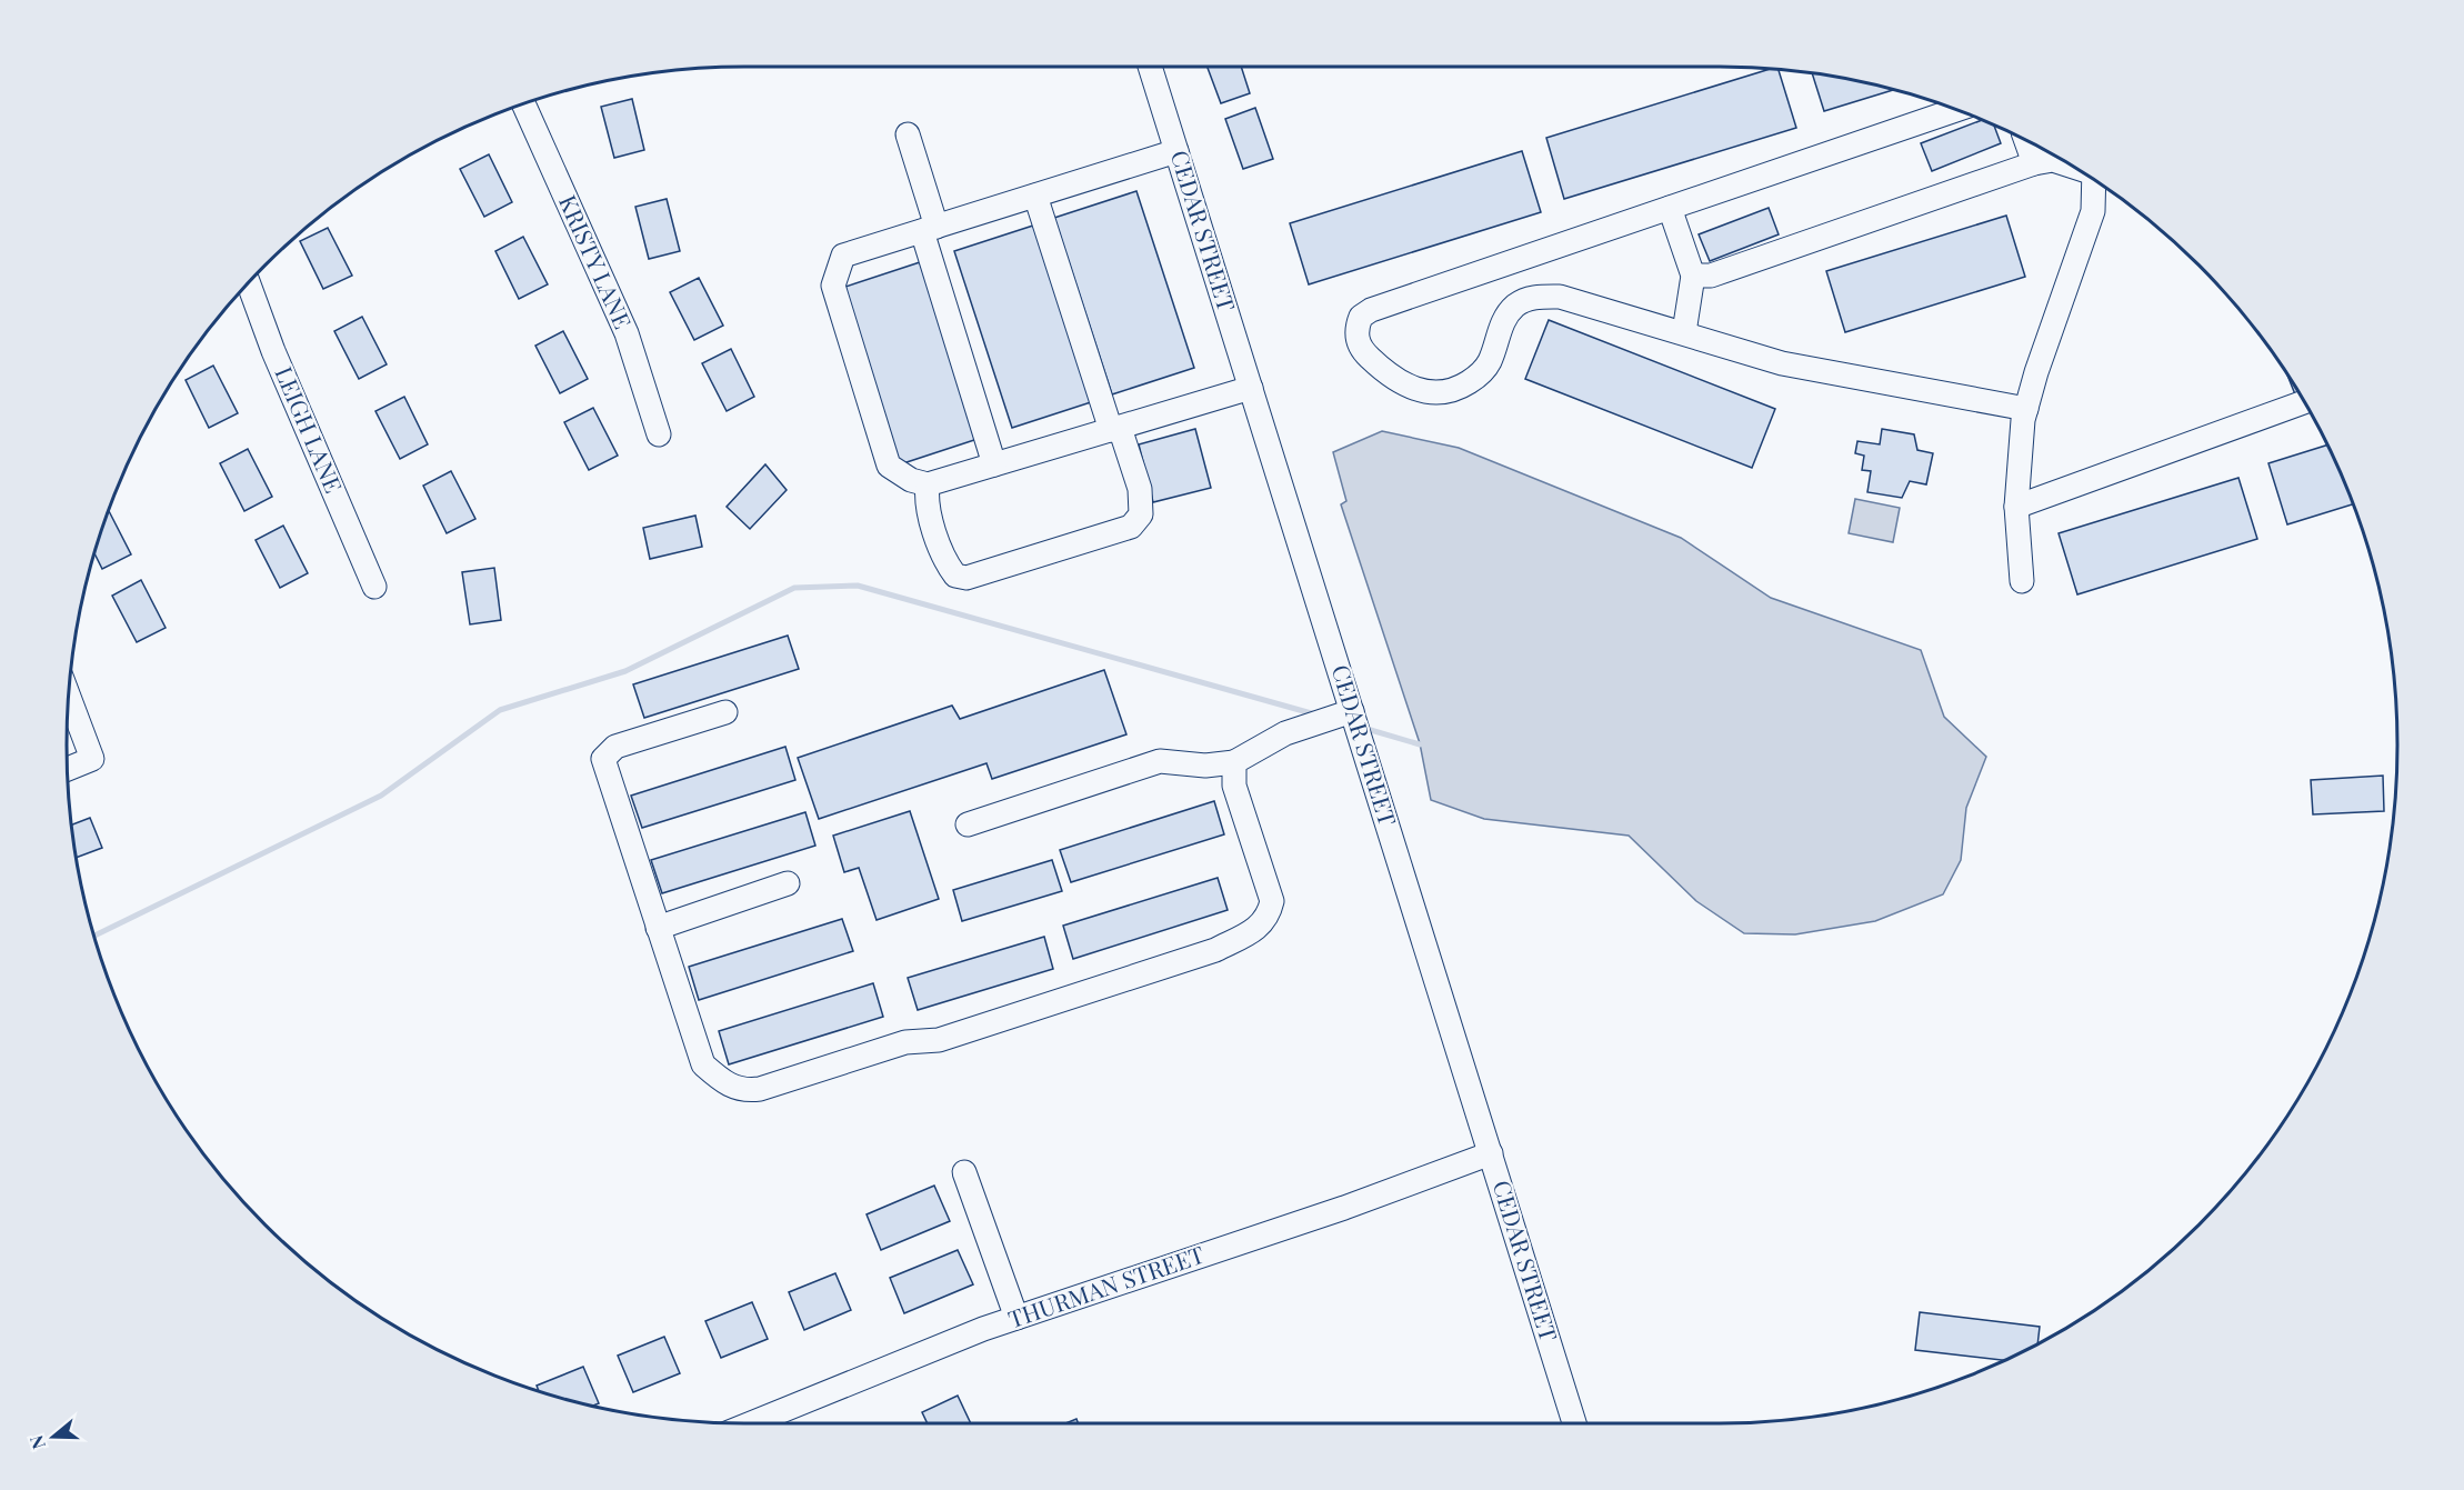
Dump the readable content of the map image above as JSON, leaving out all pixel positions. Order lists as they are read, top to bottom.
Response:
{
  "streets": {
    "street": [
      "CEDAR STREET",
      "KRISTY LANE",
      "LEIGH LANE",
      "THURMAN STREET"
    ]
  },
  "crossings": [
    ["CEDAR STREET", "THURMAN STREET"]
  ],
  "north": "left"
}
